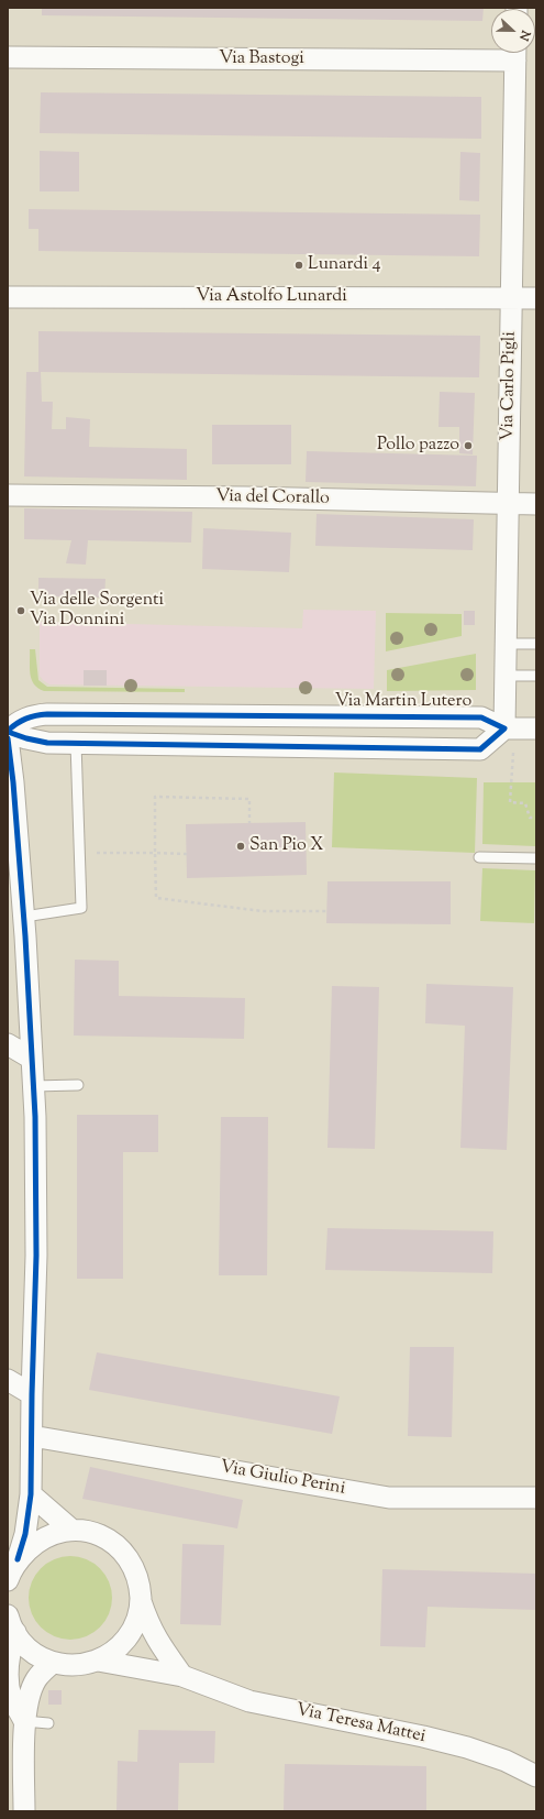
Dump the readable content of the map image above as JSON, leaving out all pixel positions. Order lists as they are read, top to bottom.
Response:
{
  "streets": {
    "street": [
      "Via Bastogi",
      "Via Astolfo Lunardi",
      "Via Carlo Pigli",
      "Via del Corallo",
      "Via Martin Lutero",
      "Via Giulio Perini",
      "Via Teresa Mattei"
    ]
  },
  "crossings": [
    ["Via Bastogi", "Via Carlo Pigli"],
    ["Via Astolfo Lunardi", "Via Carlo Pigli"],
    ["Via Carlo Pigli", "Via del Corallo"],
    ["Via Carlo Pigli", "Via Martin Lutero"]
  ],
  "places": [
    "Lunardi 4",
    "Pollo pazzo",
    "Via delle Sorgenti Via Donnini",
    "San Pio X"
  ],
  "north": "right"
}
